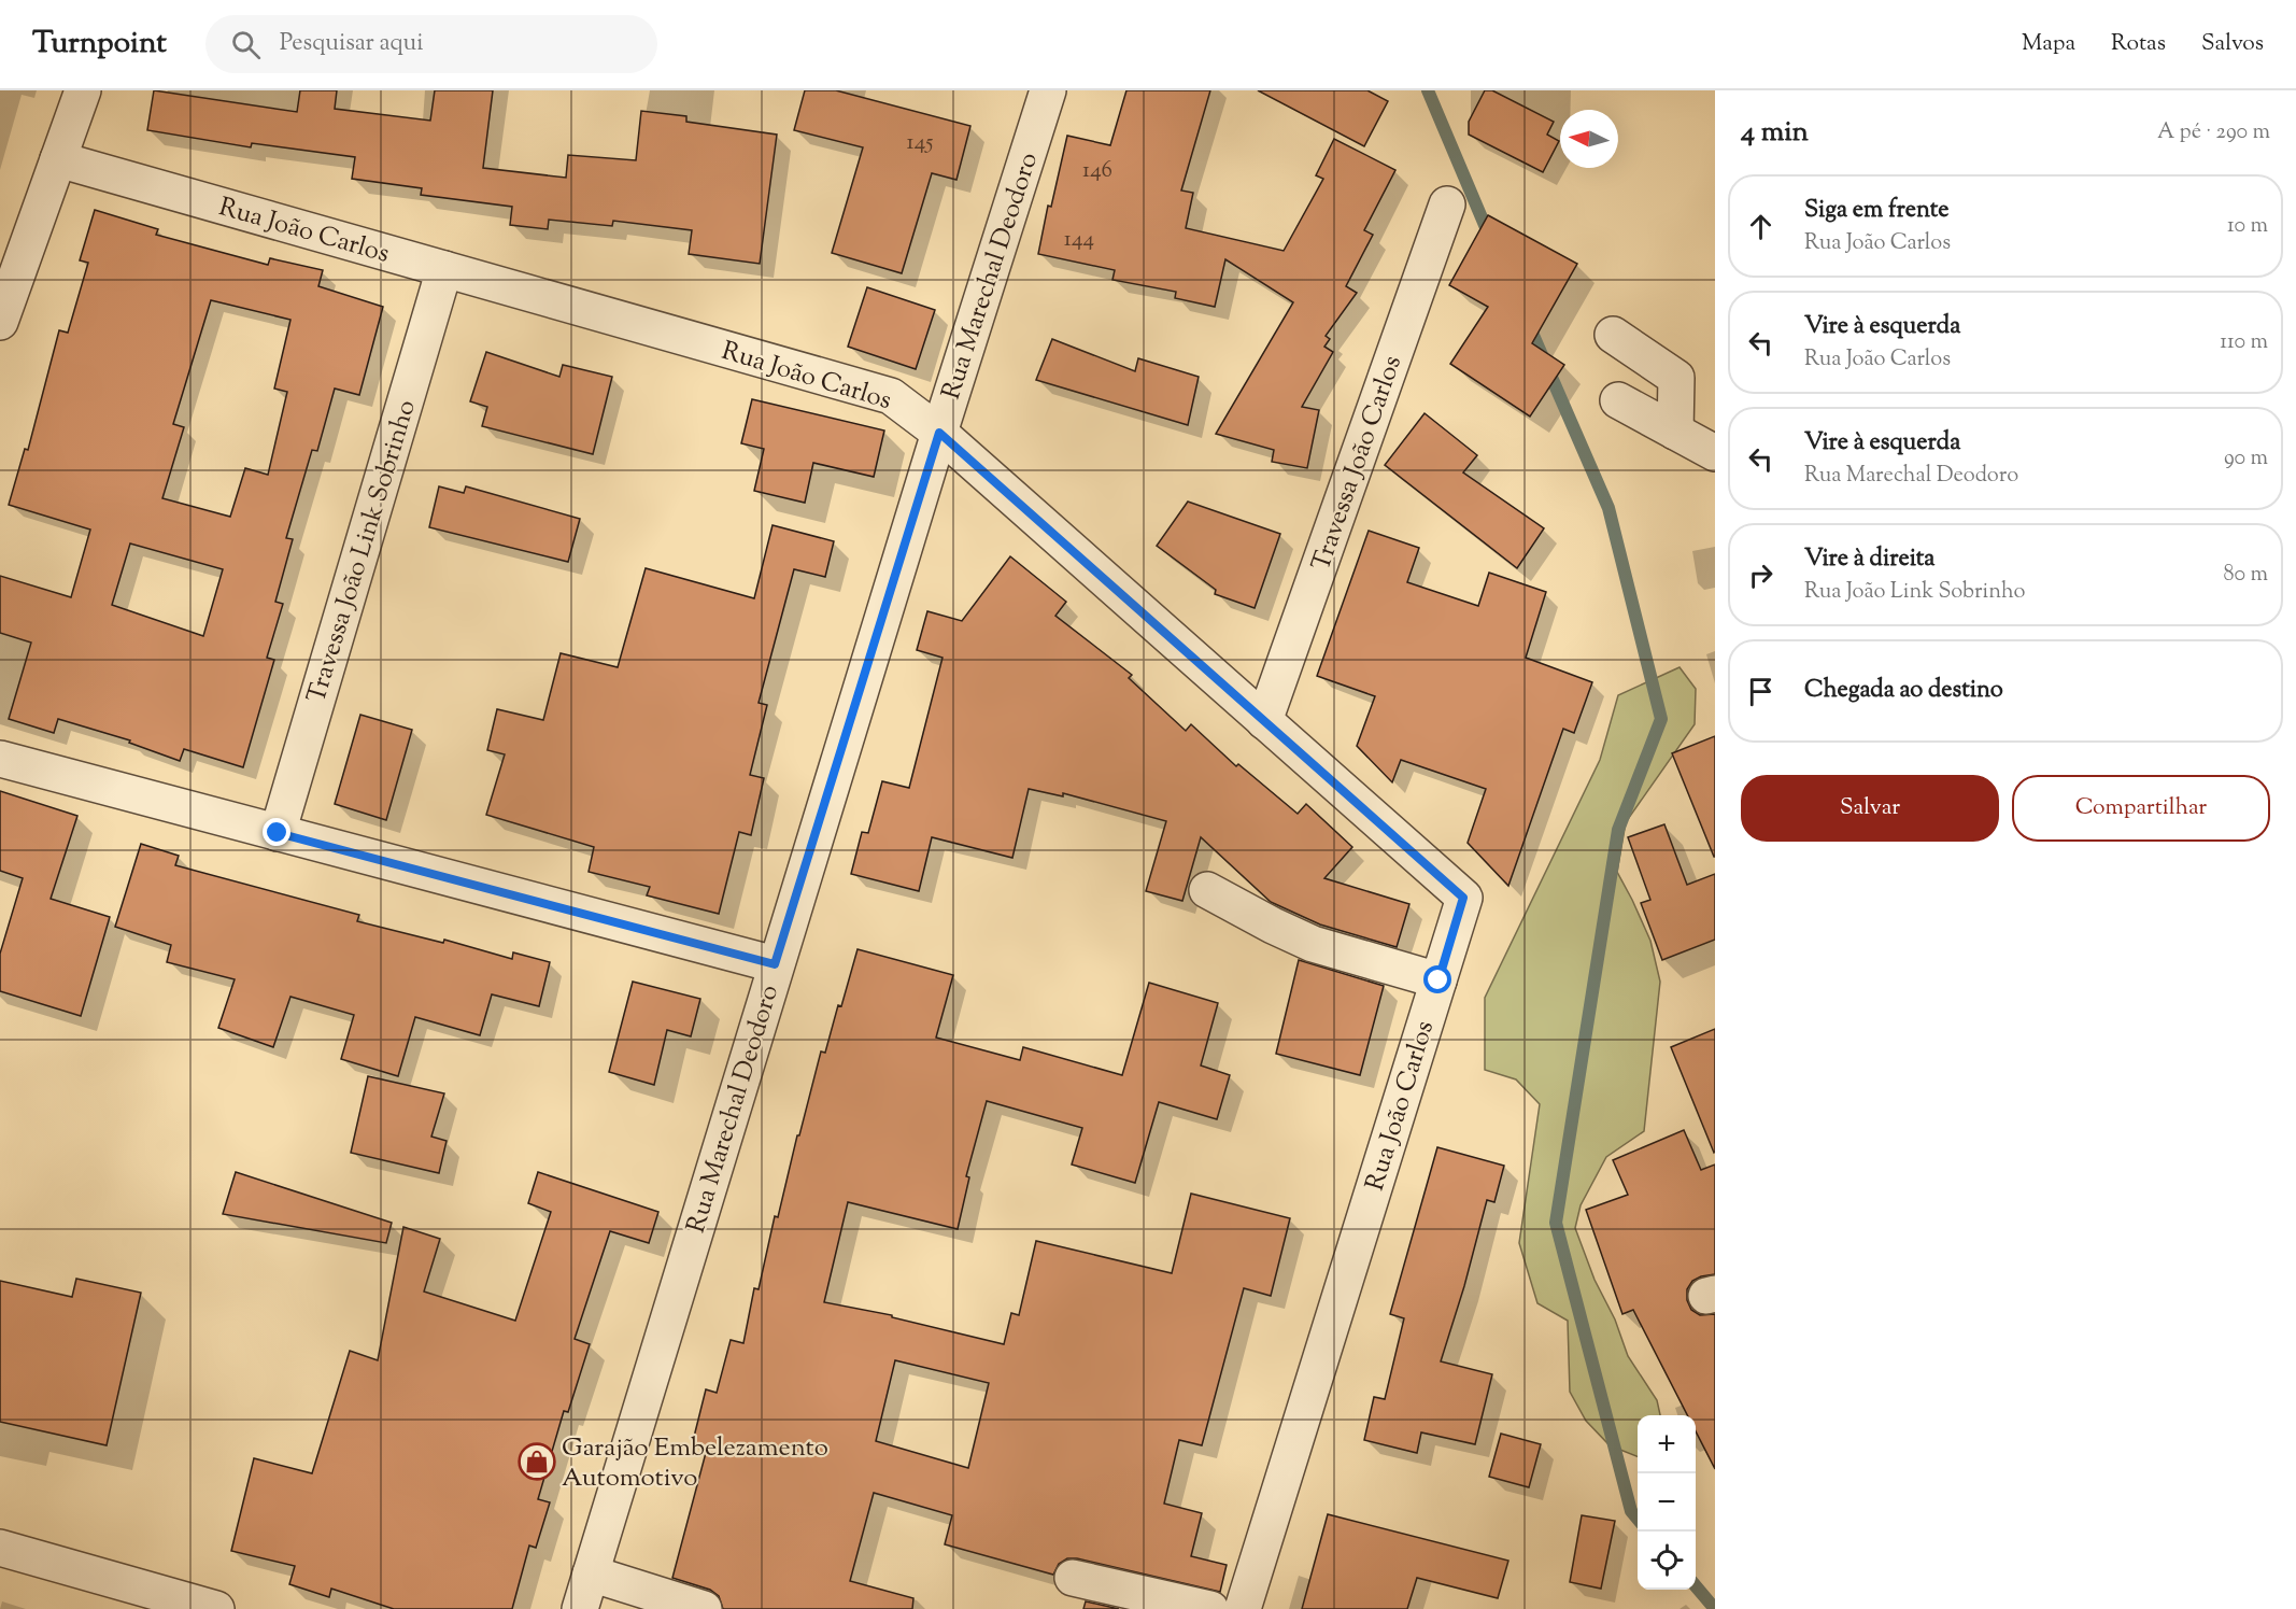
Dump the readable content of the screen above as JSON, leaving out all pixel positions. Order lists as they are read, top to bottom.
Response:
{
  "streets": {
    "street": [
      "Rua João Carlos",
      "Rua Marechal Deodoro",
      "Travessa João Carlos",
      "Travessa João Link Sobrinho"
    ]
  },
  "crossings": [
    ["Rua João Carlos", "Rua Marechal Deodoro"],
    ["Rua João Carlos", "Travessa João Carlos"],
    ["Rua João Carlos", "Travessa João Link Sobrinho"]
  ],
  "places": {
    "shop": ["Garajão Embelezamento Automotivo"]
  },
  "house_numbers": ["145", "146", "144"],
  "north": "left",
  "page": {
    "header": "Turnpoint",
    "search": "Pesquisar aqui",
    "nav": ["Mapa", "Rotas", "Salvos"],
    "heading": ["4 min", "A pé · 290 m"],
    "list": [
      ["Siga em frente", "Rua João Carlos", "10 m"],
      ["Vire à esquerda", "Rua João Carlos", "110 m"],
      ["Vire à esquerda", "Rua Marechal Deodoro", "90 m"],
      ["Vire à direita", "Rua João Link Sobrinho", "80 m"],
      "Chegada ao destino"
    ],
    "buttons": ["Salvar", "Compartilhar"],
    "map_buttons": ["+", "−"]
  }
}
